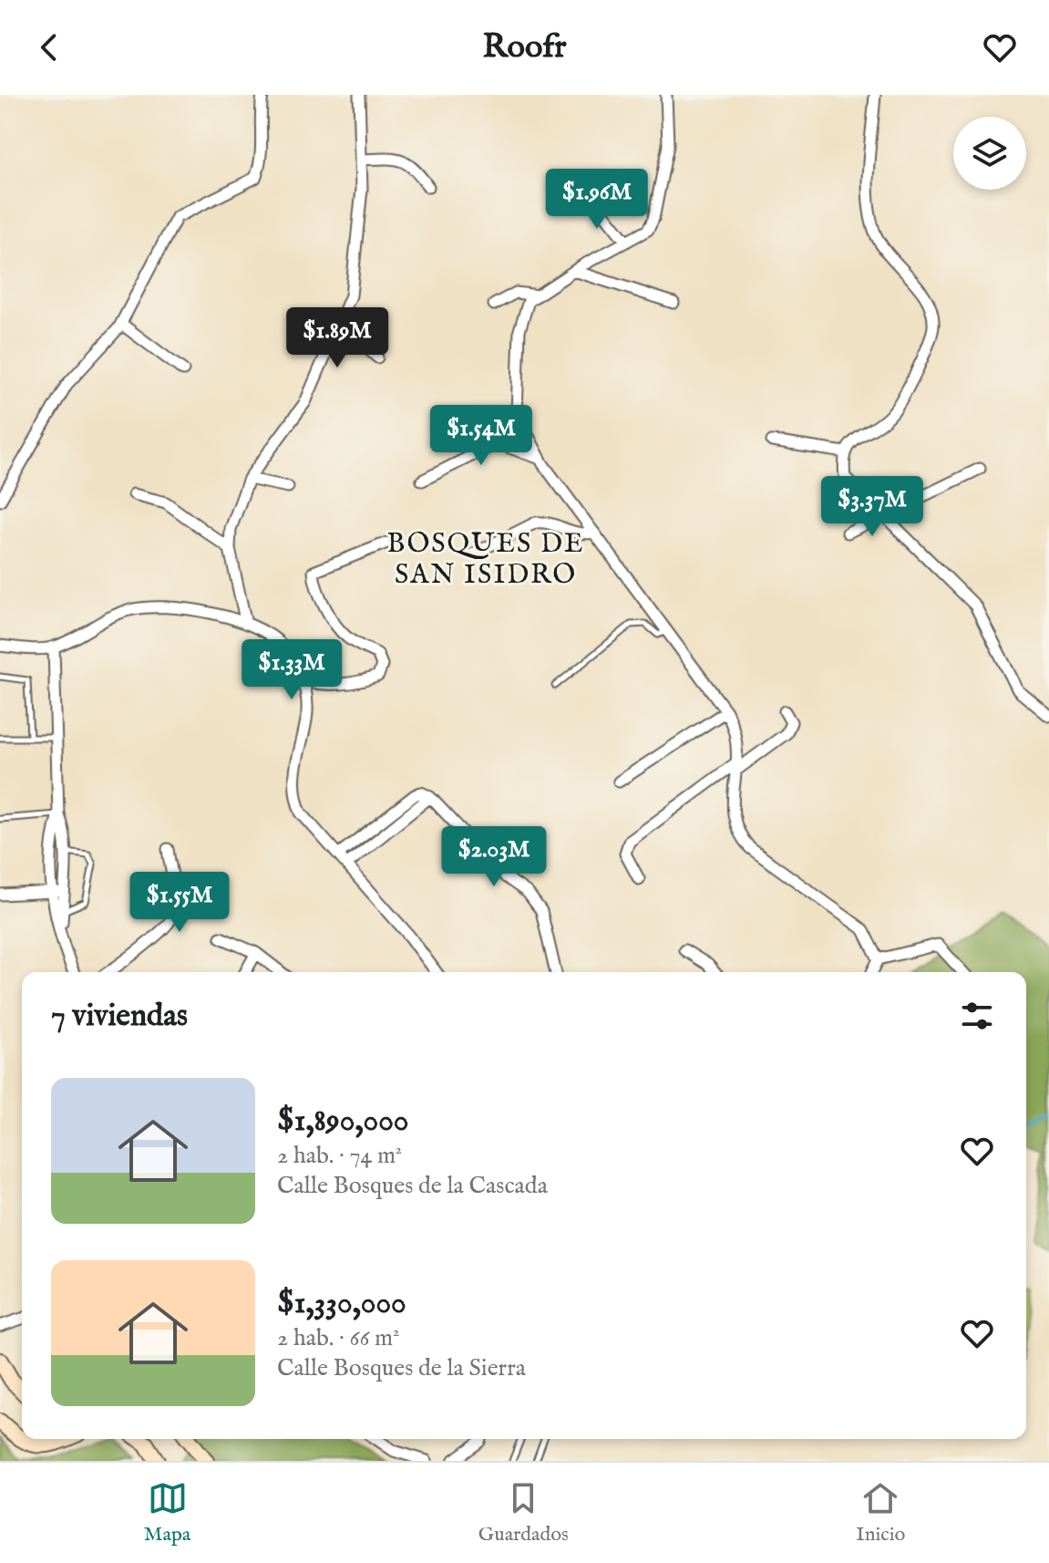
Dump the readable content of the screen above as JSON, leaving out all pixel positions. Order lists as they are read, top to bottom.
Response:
{
  "districts": ["BOSQUES DE SAN ISIDRO"],
  "page": {
    "header": "Roofr",
    "price": [
      "$1.96M",
      "$1.89M",
      "$1.54M",
      "$3.37M",
      "$1.33M",
      "$2.03M",
      "$1.55M"
    ],
    "heading": "7 viviendas",
    "list": [
      {
        "name": "$1,890,000",
        "note": "2 hab. · 74 m² · Calle Bosques de la Cascada"
      },
      {
        "name": "$1,330,000",
        "note": "2 hab. · 66 m² · Calle Bosques de la Sierra"
      }
    ],
    "tabs": ["Mapa", "Guardados", "Inicio"]
  }
}
